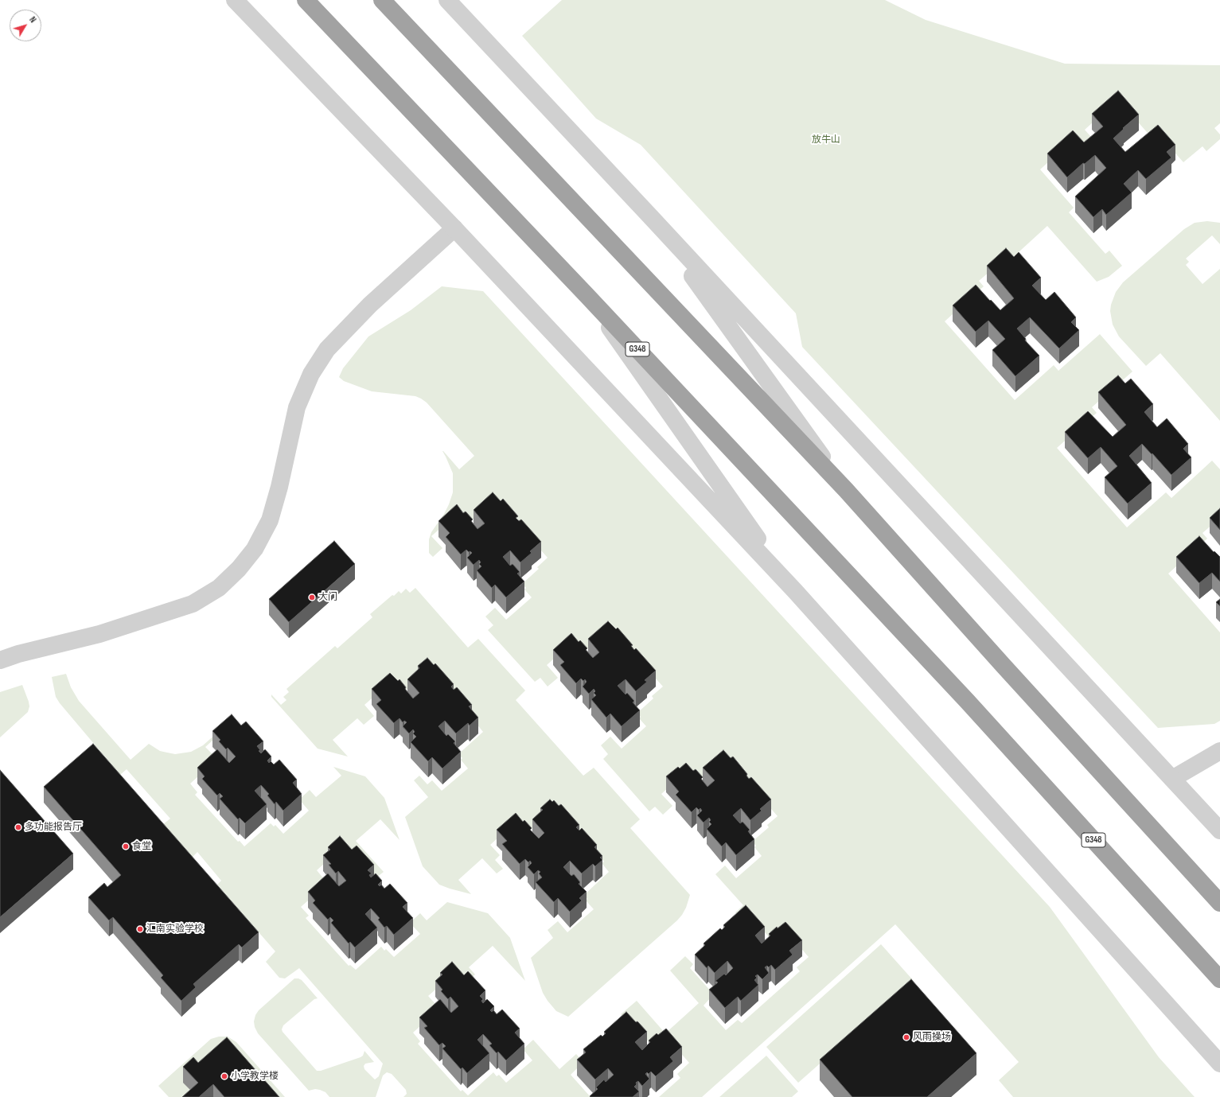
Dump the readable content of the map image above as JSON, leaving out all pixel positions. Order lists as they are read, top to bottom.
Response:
{
  "streets": {
    "highway": ["G348"]
  },
  "parks": ["放牛山"],
  "places": [
    "大门",
    "多功能报告厅",
    "食堂",
    "汇南实验学校",
    "风雨操场",
    "小学教学楼"
  ],
  "north": "top right"
}
